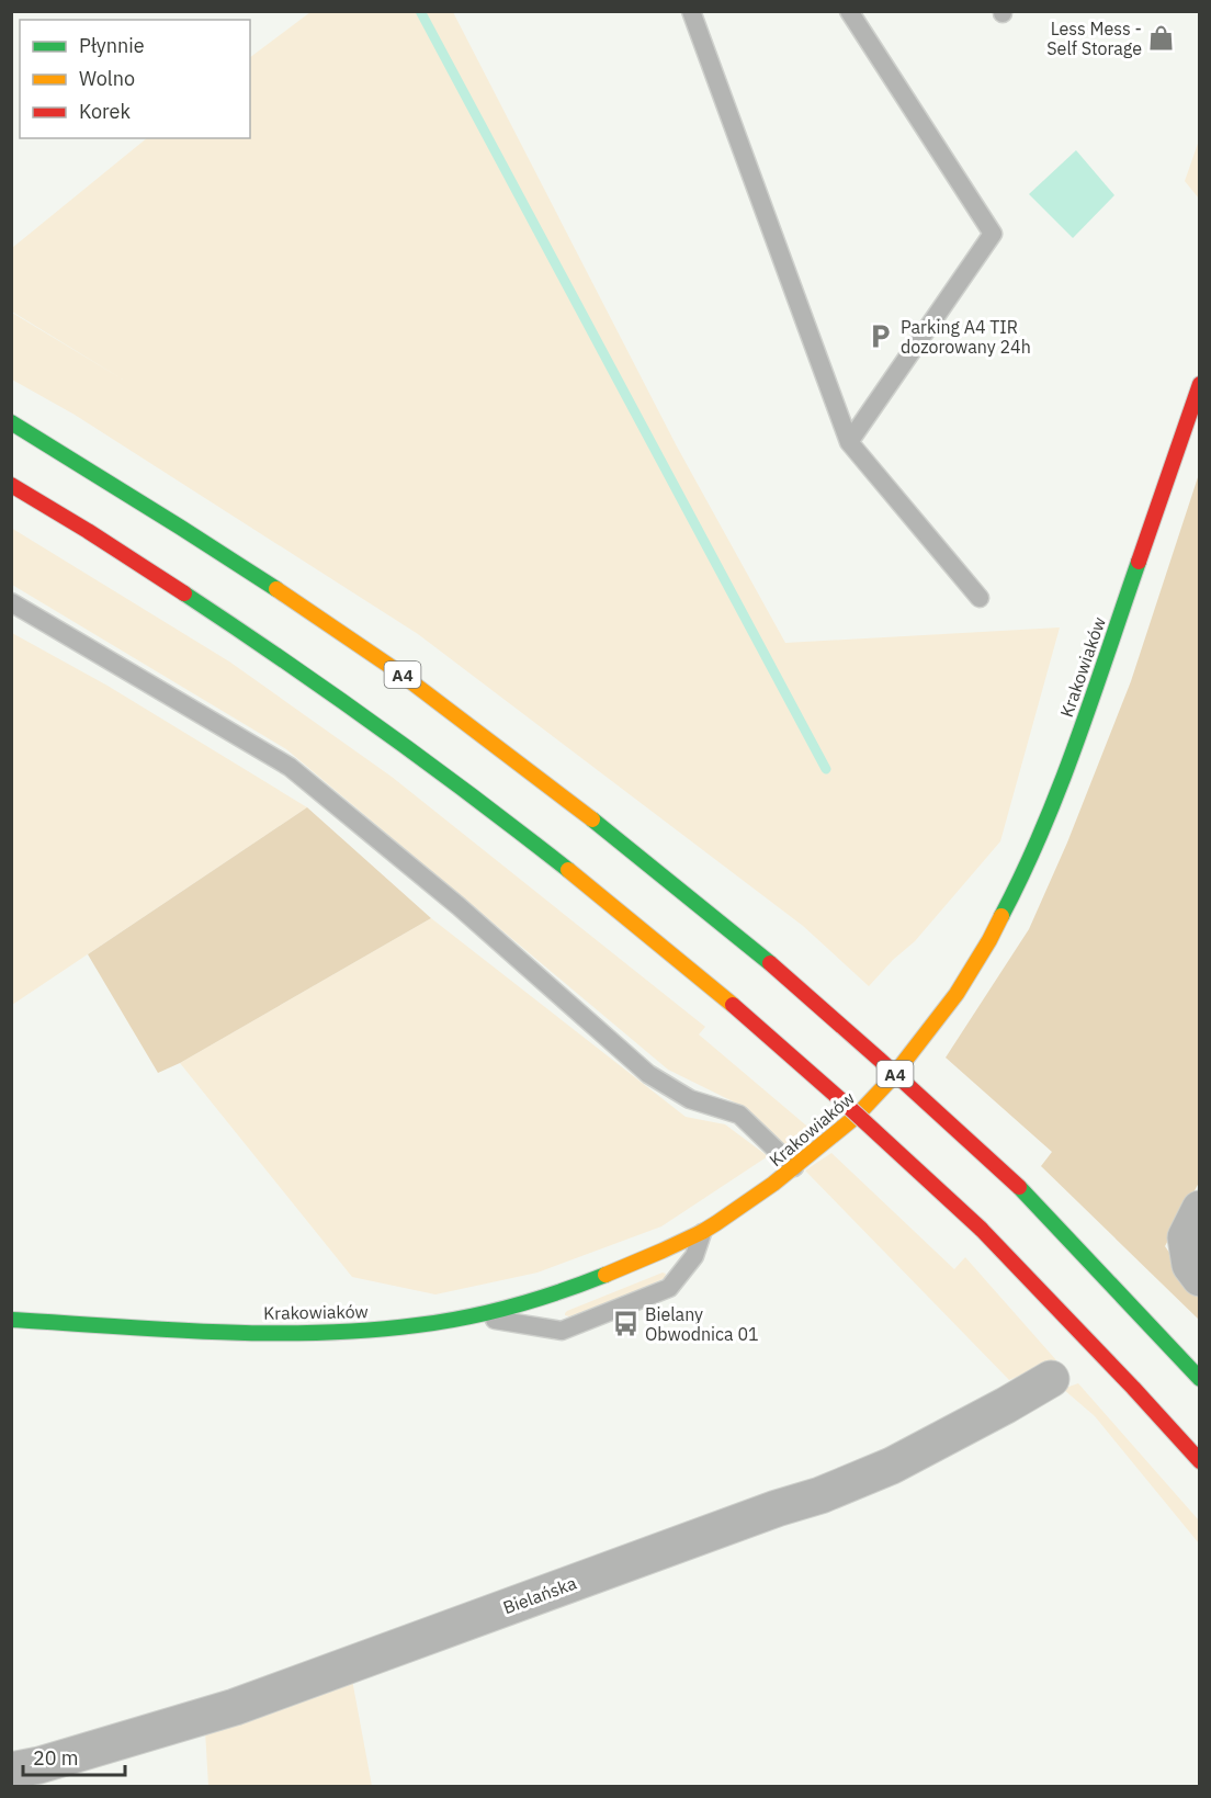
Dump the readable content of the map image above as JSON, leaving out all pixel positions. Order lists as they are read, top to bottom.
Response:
{
  "streets": {
    "main road": ["Krakowiaków", "A4"],
    "street": ["Bielańska"]
  },
  "places": {
    "shop": ["Less Mess - Self Storage"],
    "parking": ["Parking A4 TIR dozorowany 24h"],
    "bus stop": ["Bielany Obwodnica 01"]
  },
  "legend": ["Płynnie", "Wolno", "Korek"],
  "scale_bar": "20 m"
}
